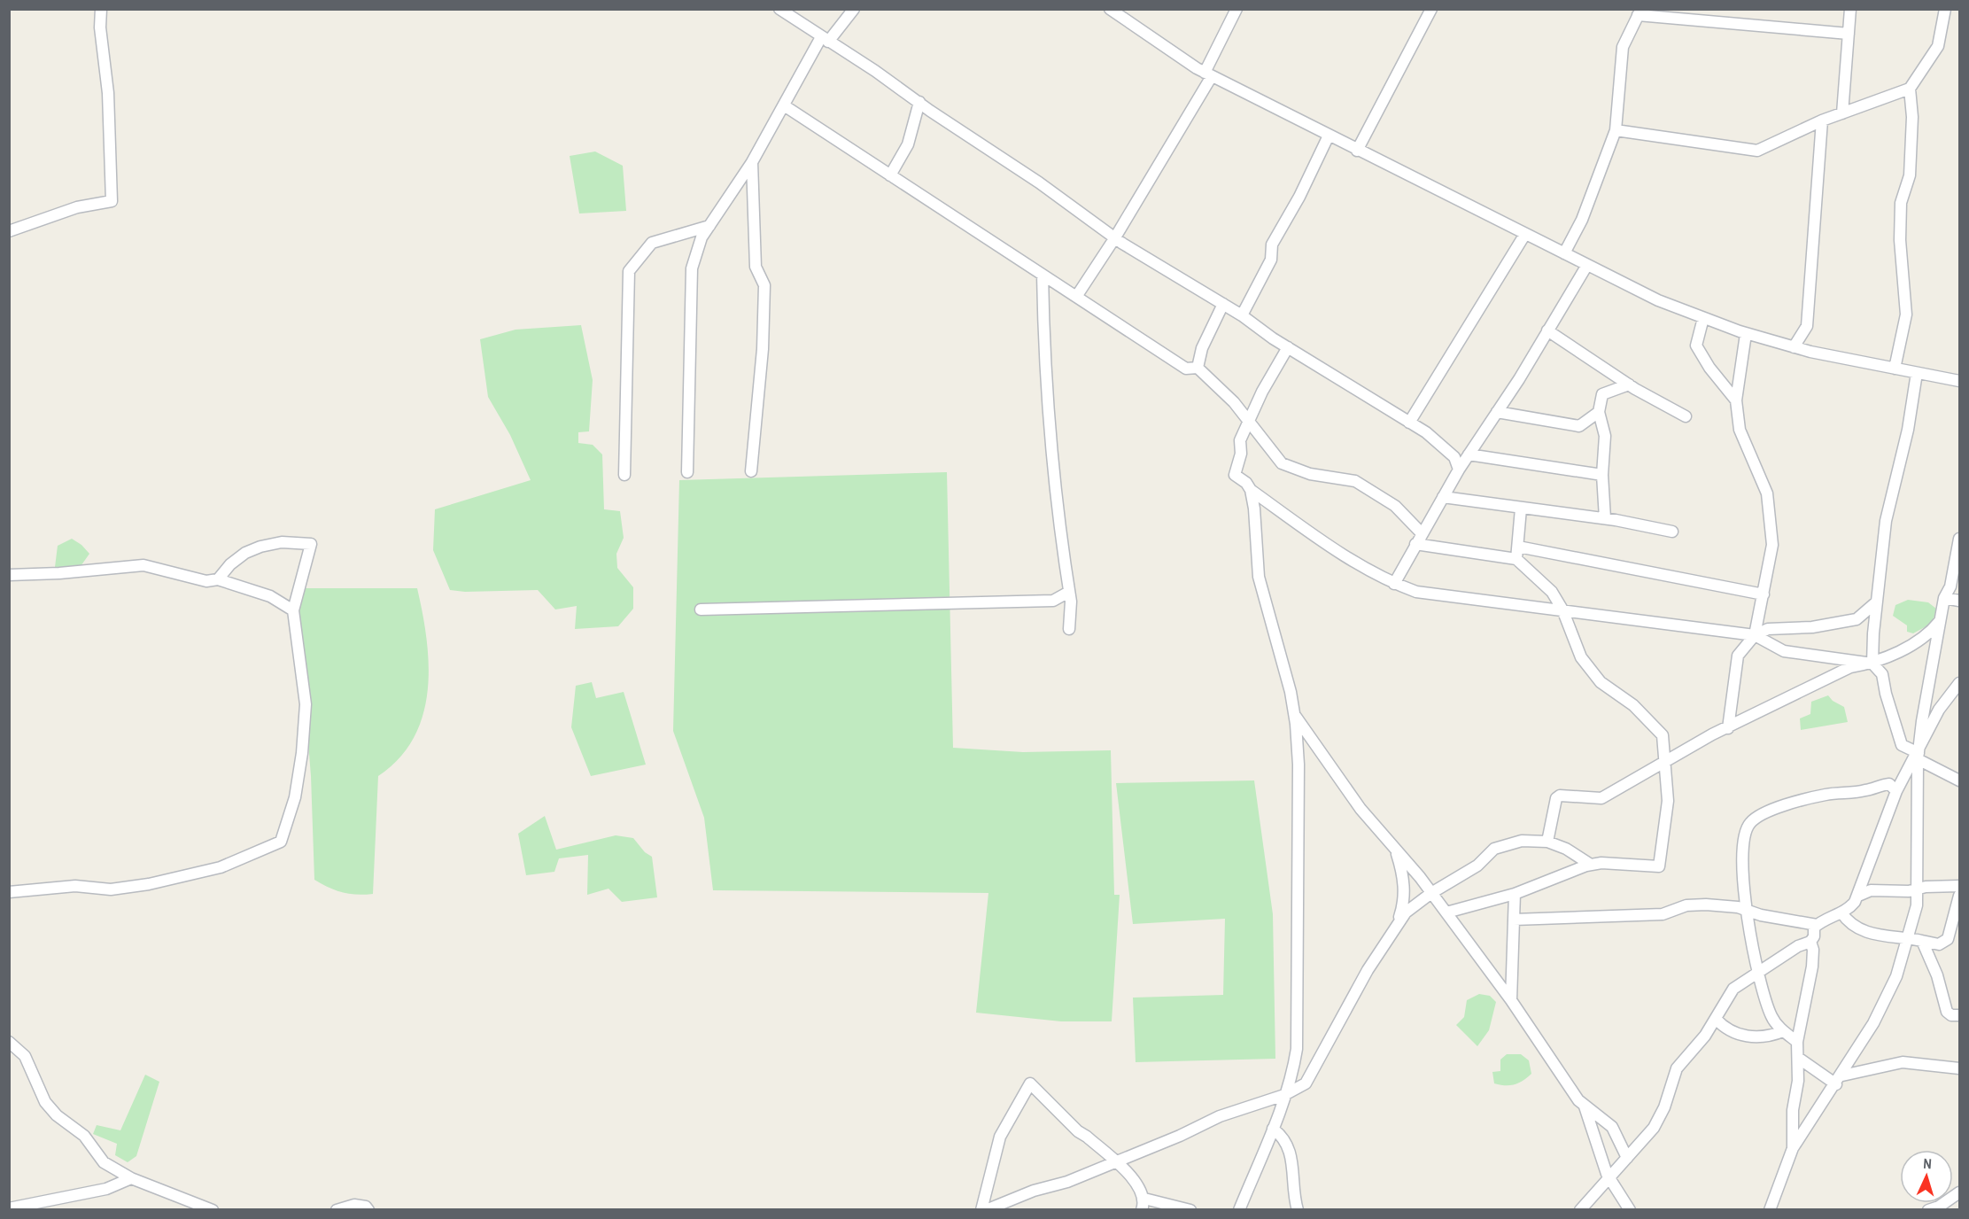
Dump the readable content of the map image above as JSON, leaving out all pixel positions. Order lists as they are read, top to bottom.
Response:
{
  "north": "top"
}
